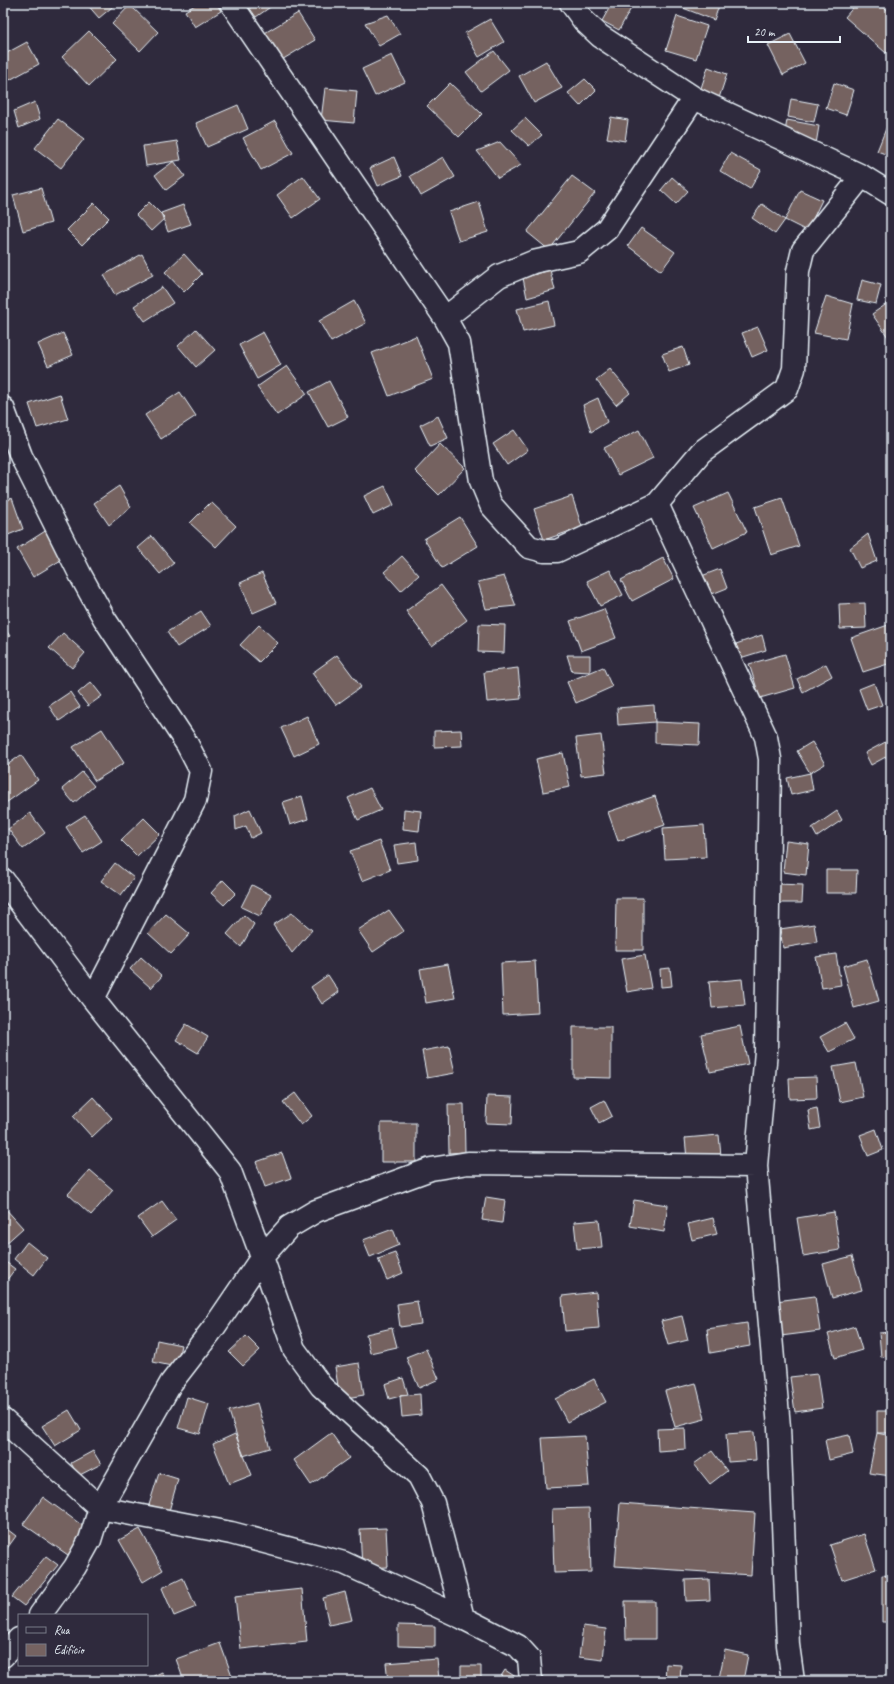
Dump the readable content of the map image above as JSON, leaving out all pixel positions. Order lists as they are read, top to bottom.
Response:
{
  "legend": ["Rua", "Edifício"],
  "scale_bar": "20 m"
}
